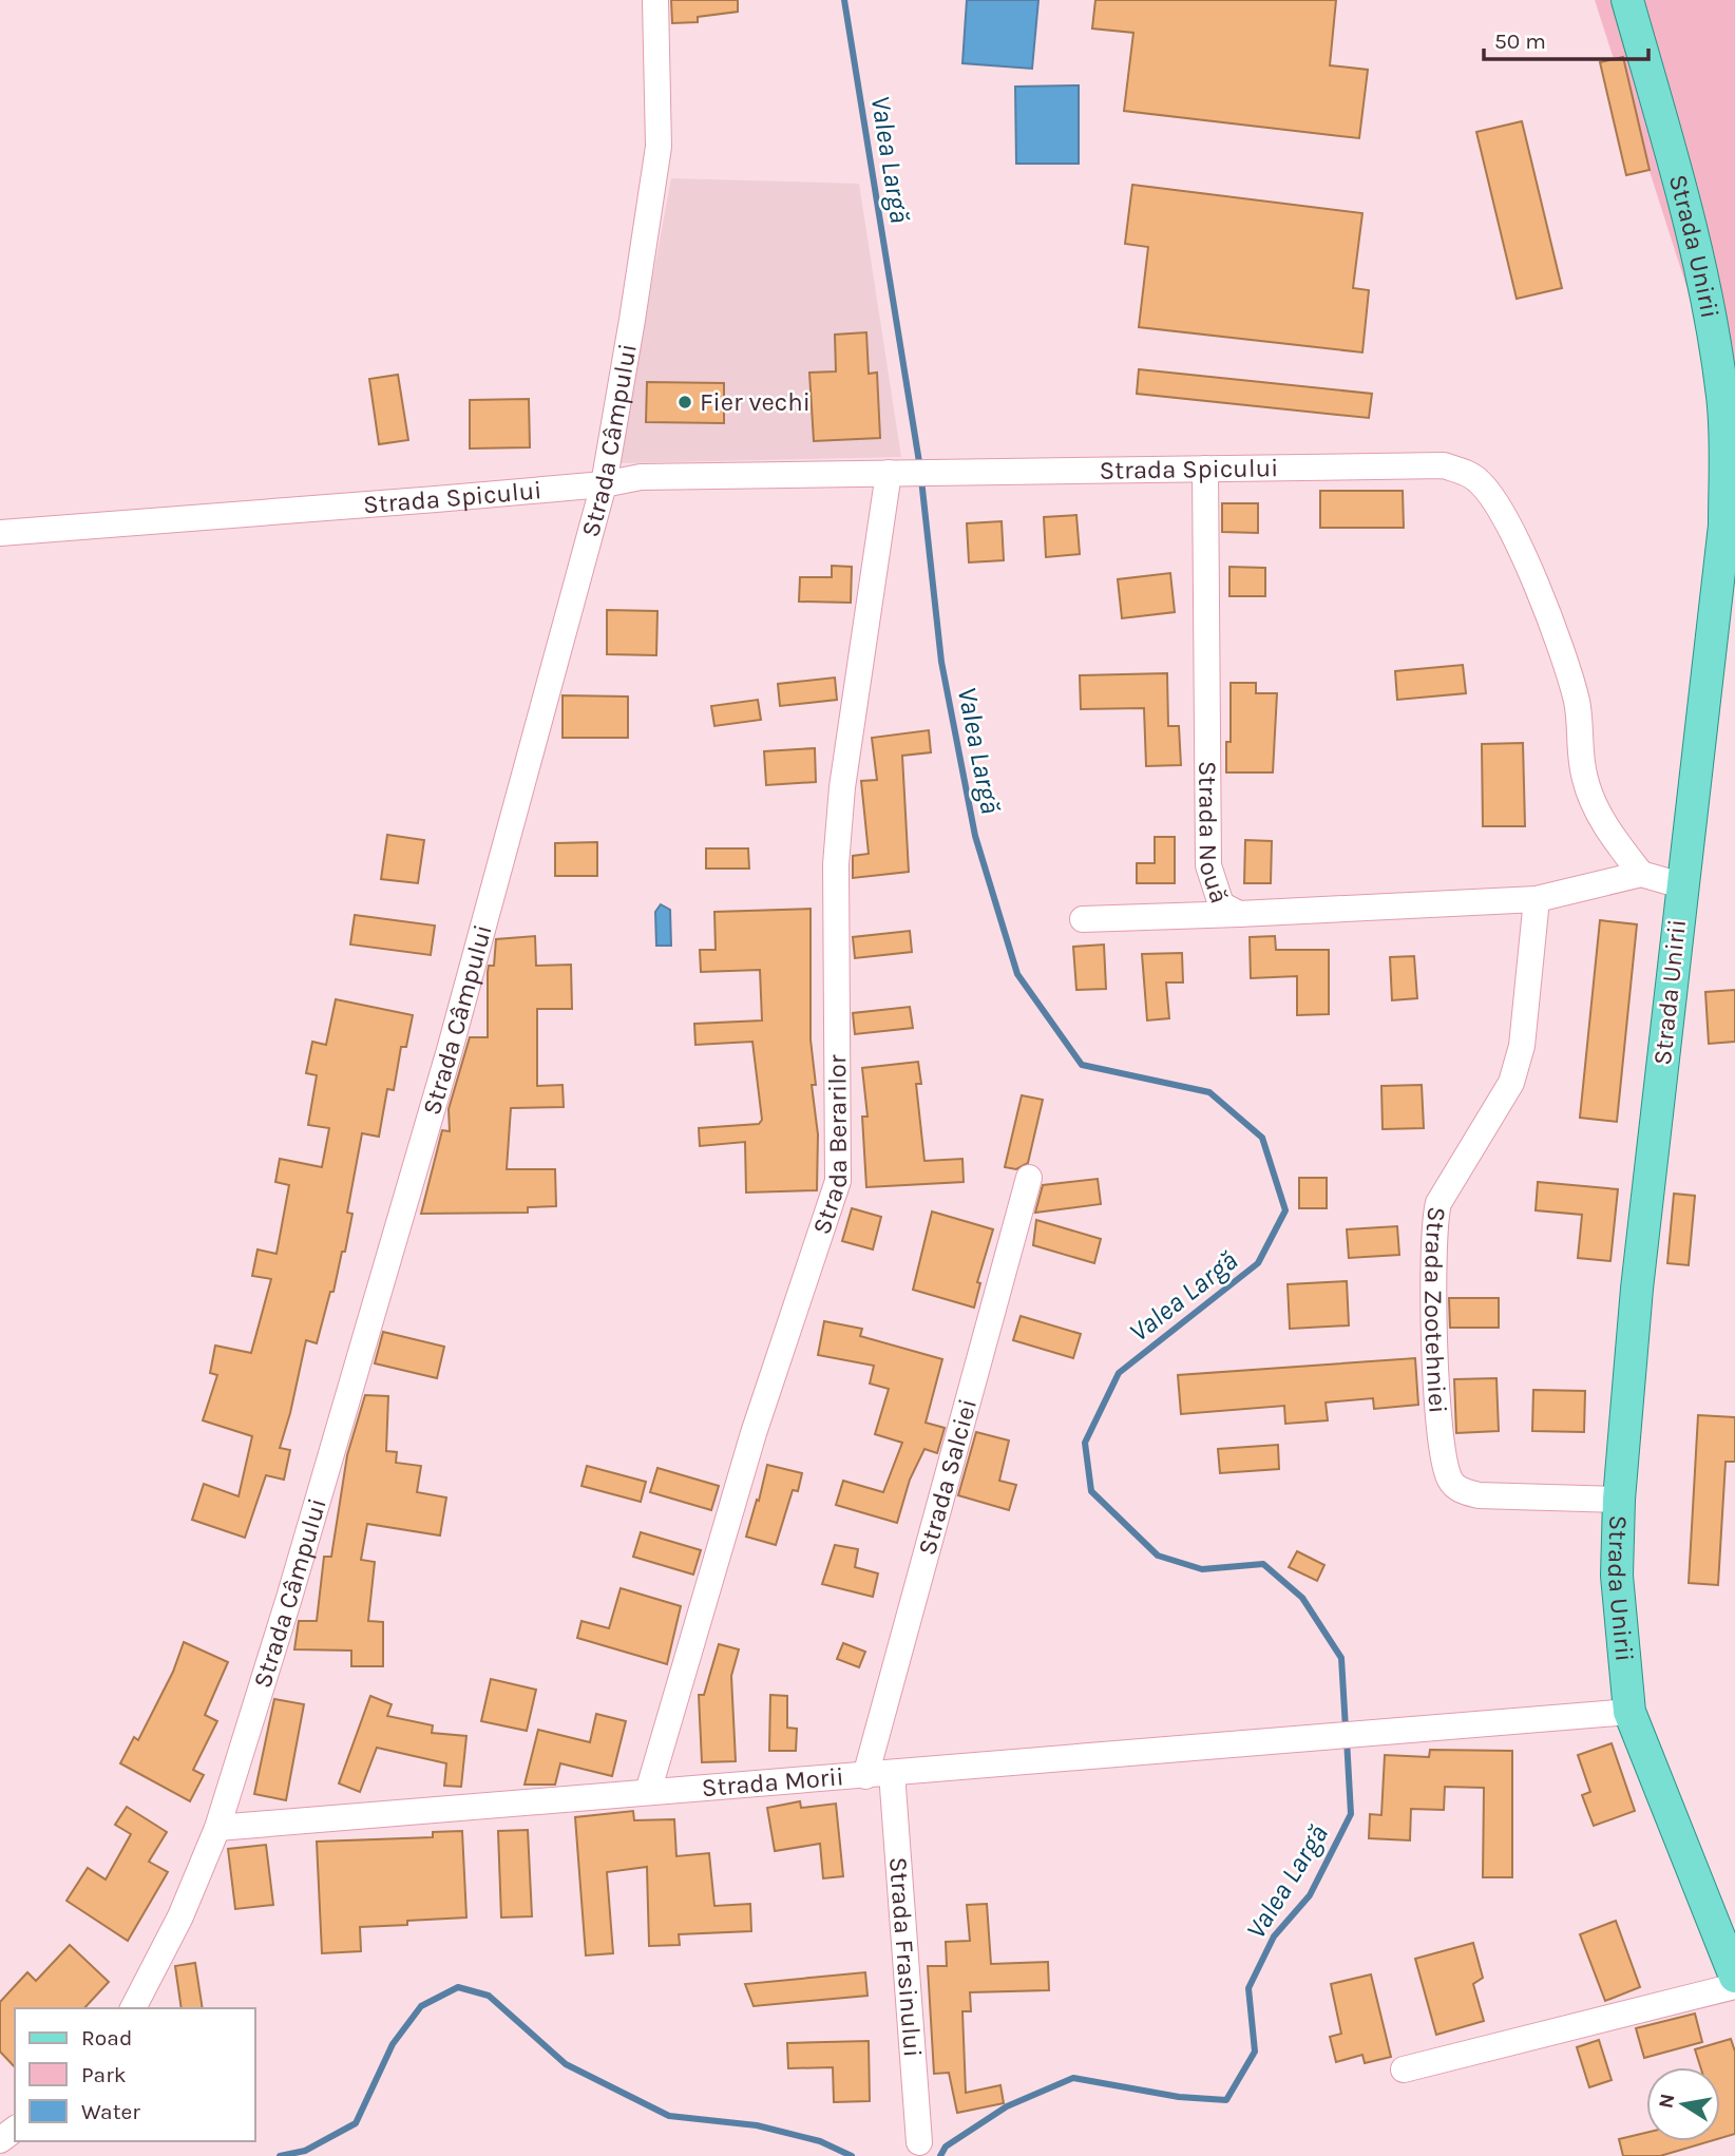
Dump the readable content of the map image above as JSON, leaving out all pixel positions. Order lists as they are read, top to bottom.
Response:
{
  "streets": {
    "main road": ["Strada Unirii"],
    "street": [
      "Strada Câmpului",
      "Strada Spicului",
      "Strada Nouă",
      "Strada Berarilor",
      "Strada Zootehniei",
      "Strada Salciei",
      "Strada Morii",
      "Strada Frasinului"
    ]
  },
  "crossings": [
    ["Strada Unirii", "Strada Nouă"],
    ["Strada Unirii", "Strada Zootehniei"],
    ["Strada Unirii", "Strada Morii"],
    ["Strada Câmpului", "Strada Spicului"],
    ["Strada Câmpului", "Strada Morii"],
    ["Strada Spicului", "Strada Nouă"],
    ["Strada Spicului", "Strada Berarilor"],
    ["Strada Nouă", "Strada Zootehniei"],
    ["Strada Berarilor", "Strada Morii"],
    ["Strada Salciei", "Strada Morii"],
    ["Strada Morii", "Strada Frasinului"]
  ],
  "water": ["Valea Largă"],
  "places": ["Fier vechi"],
  "legend": ["Road", "Park", "Water"],
  "scale_bar": "50 m",
  "north": "left"
}
